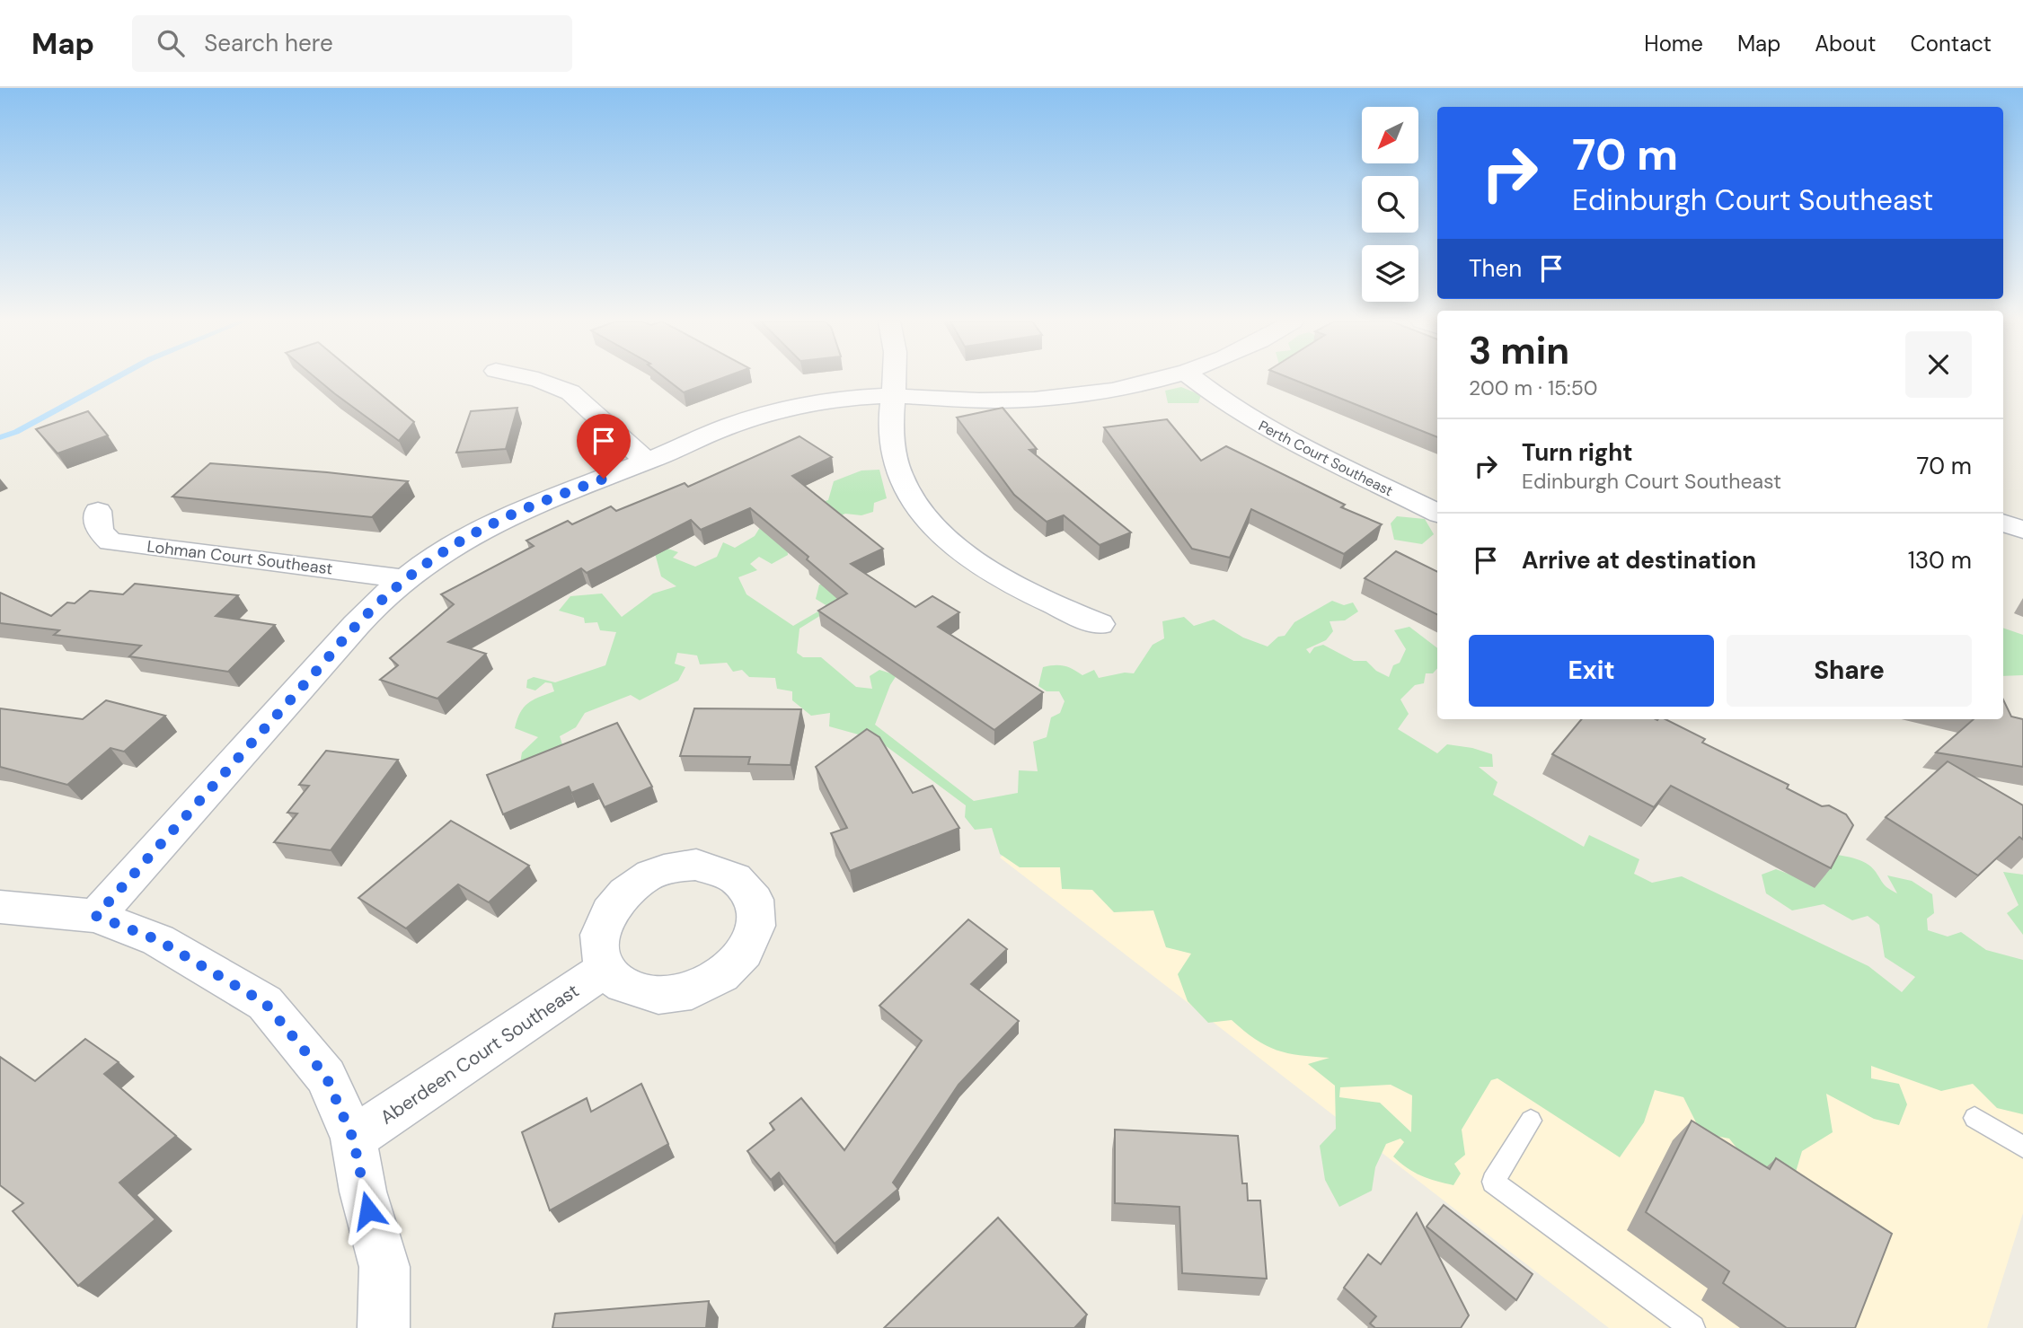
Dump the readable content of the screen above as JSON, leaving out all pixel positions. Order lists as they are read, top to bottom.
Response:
{
  "streets": {
    "street": ["Perth Court Southeast", "Lohman Court Southeast", "Aberdeen Court Southeast"]
  },
  "north": "bottom left",
  "page": {
    "header": "Map",
    "search": "Search here",
    "nav": [
      "Home",
      "Map",
      "About",
      "Contact"
    ],
    "turn": ["70 m", "Edinburgh Court Southeast"],
    "then": "Then",
    "heading": ["3 min", "200 m · 15:50"],
    "list": [
      {
        "name": "Turn right",
        "note": "Edinburgh Court Southeast",
        "value": "70 m"
      },
      {
        "name": "Arrive at destination",
        "value": "130 m"
      }
    ],
    "buttons": ["Exit", "Share"]
  }
}
